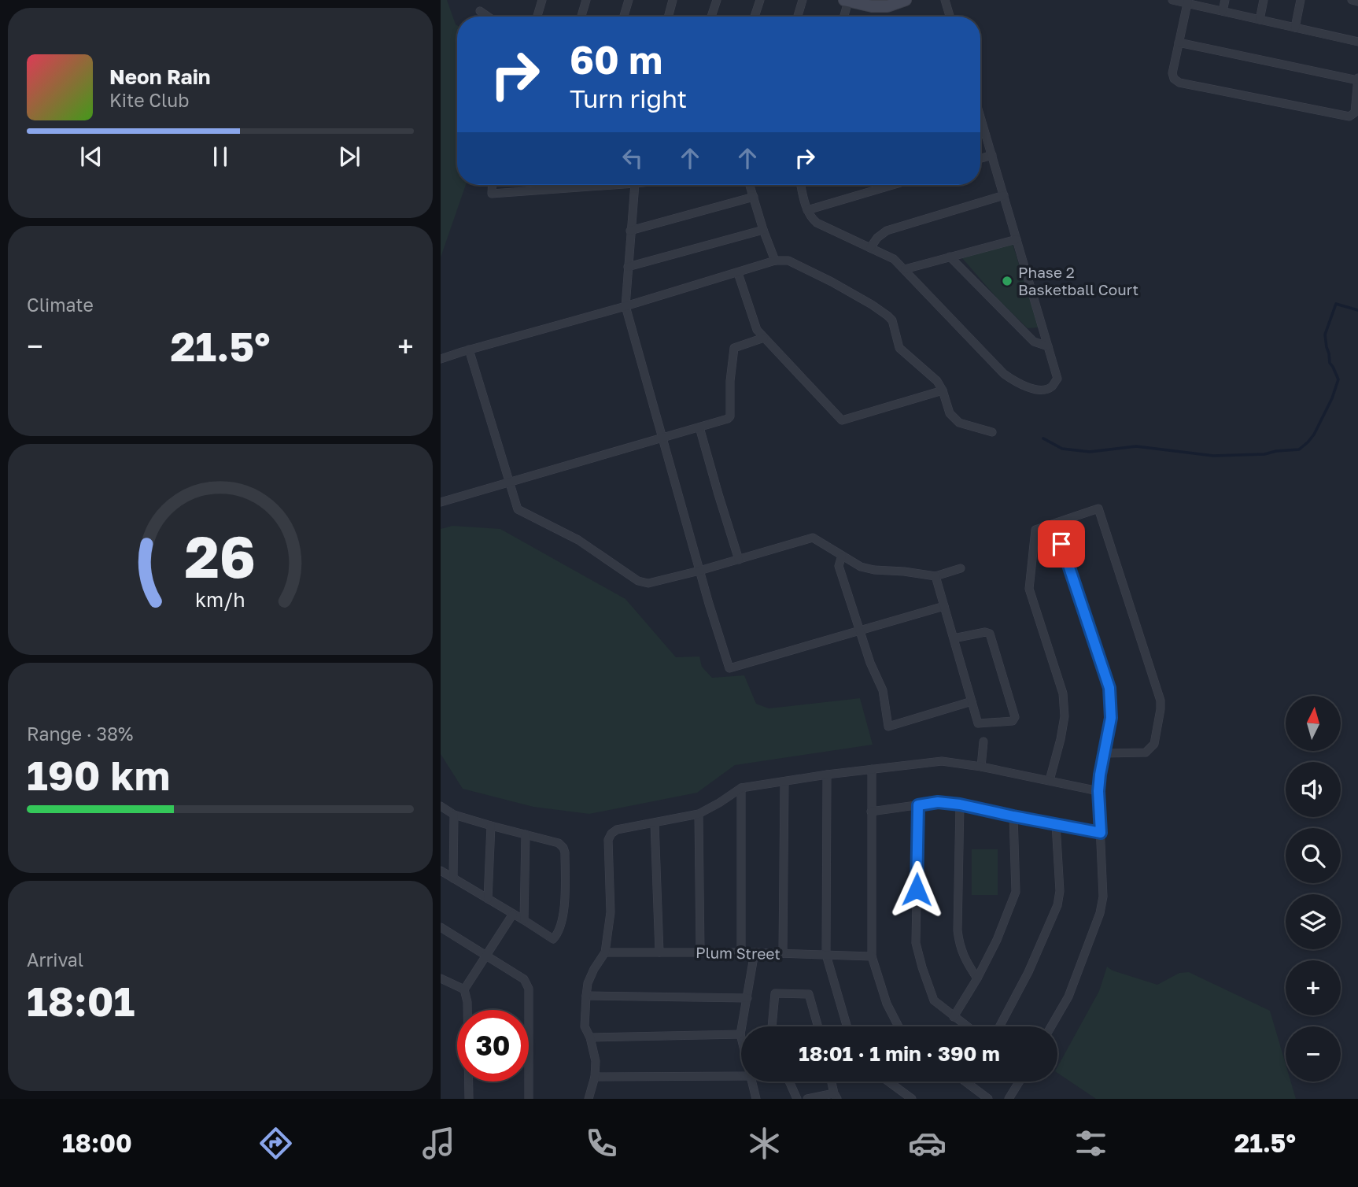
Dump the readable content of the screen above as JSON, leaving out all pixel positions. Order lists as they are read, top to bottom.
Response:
{
  "streets": {
    "street": ["Plum Street"]
  },
  "places": ["Phase 2 Basketball Court"],
  "north": "top",
  "page": {
    "turn": ["60 m", "Turn right"],
    "song": ["Neon Rain", "Kite Club"],
    "tile": [
      "Climate",
      ["Range · 38%", "190 km"],
      ["Arrival", "18:01"]
    ],
    "heat": ["−", "21.5°", "+"],
    "map_buttons": ["+", "−"],
    "limit": "30",
    "trip": "18:01 · 1 min · 390 m",
    "tabs": ["18:00", "21.5°"],
    "gauge": ["26", "km/h"]
  }
}
